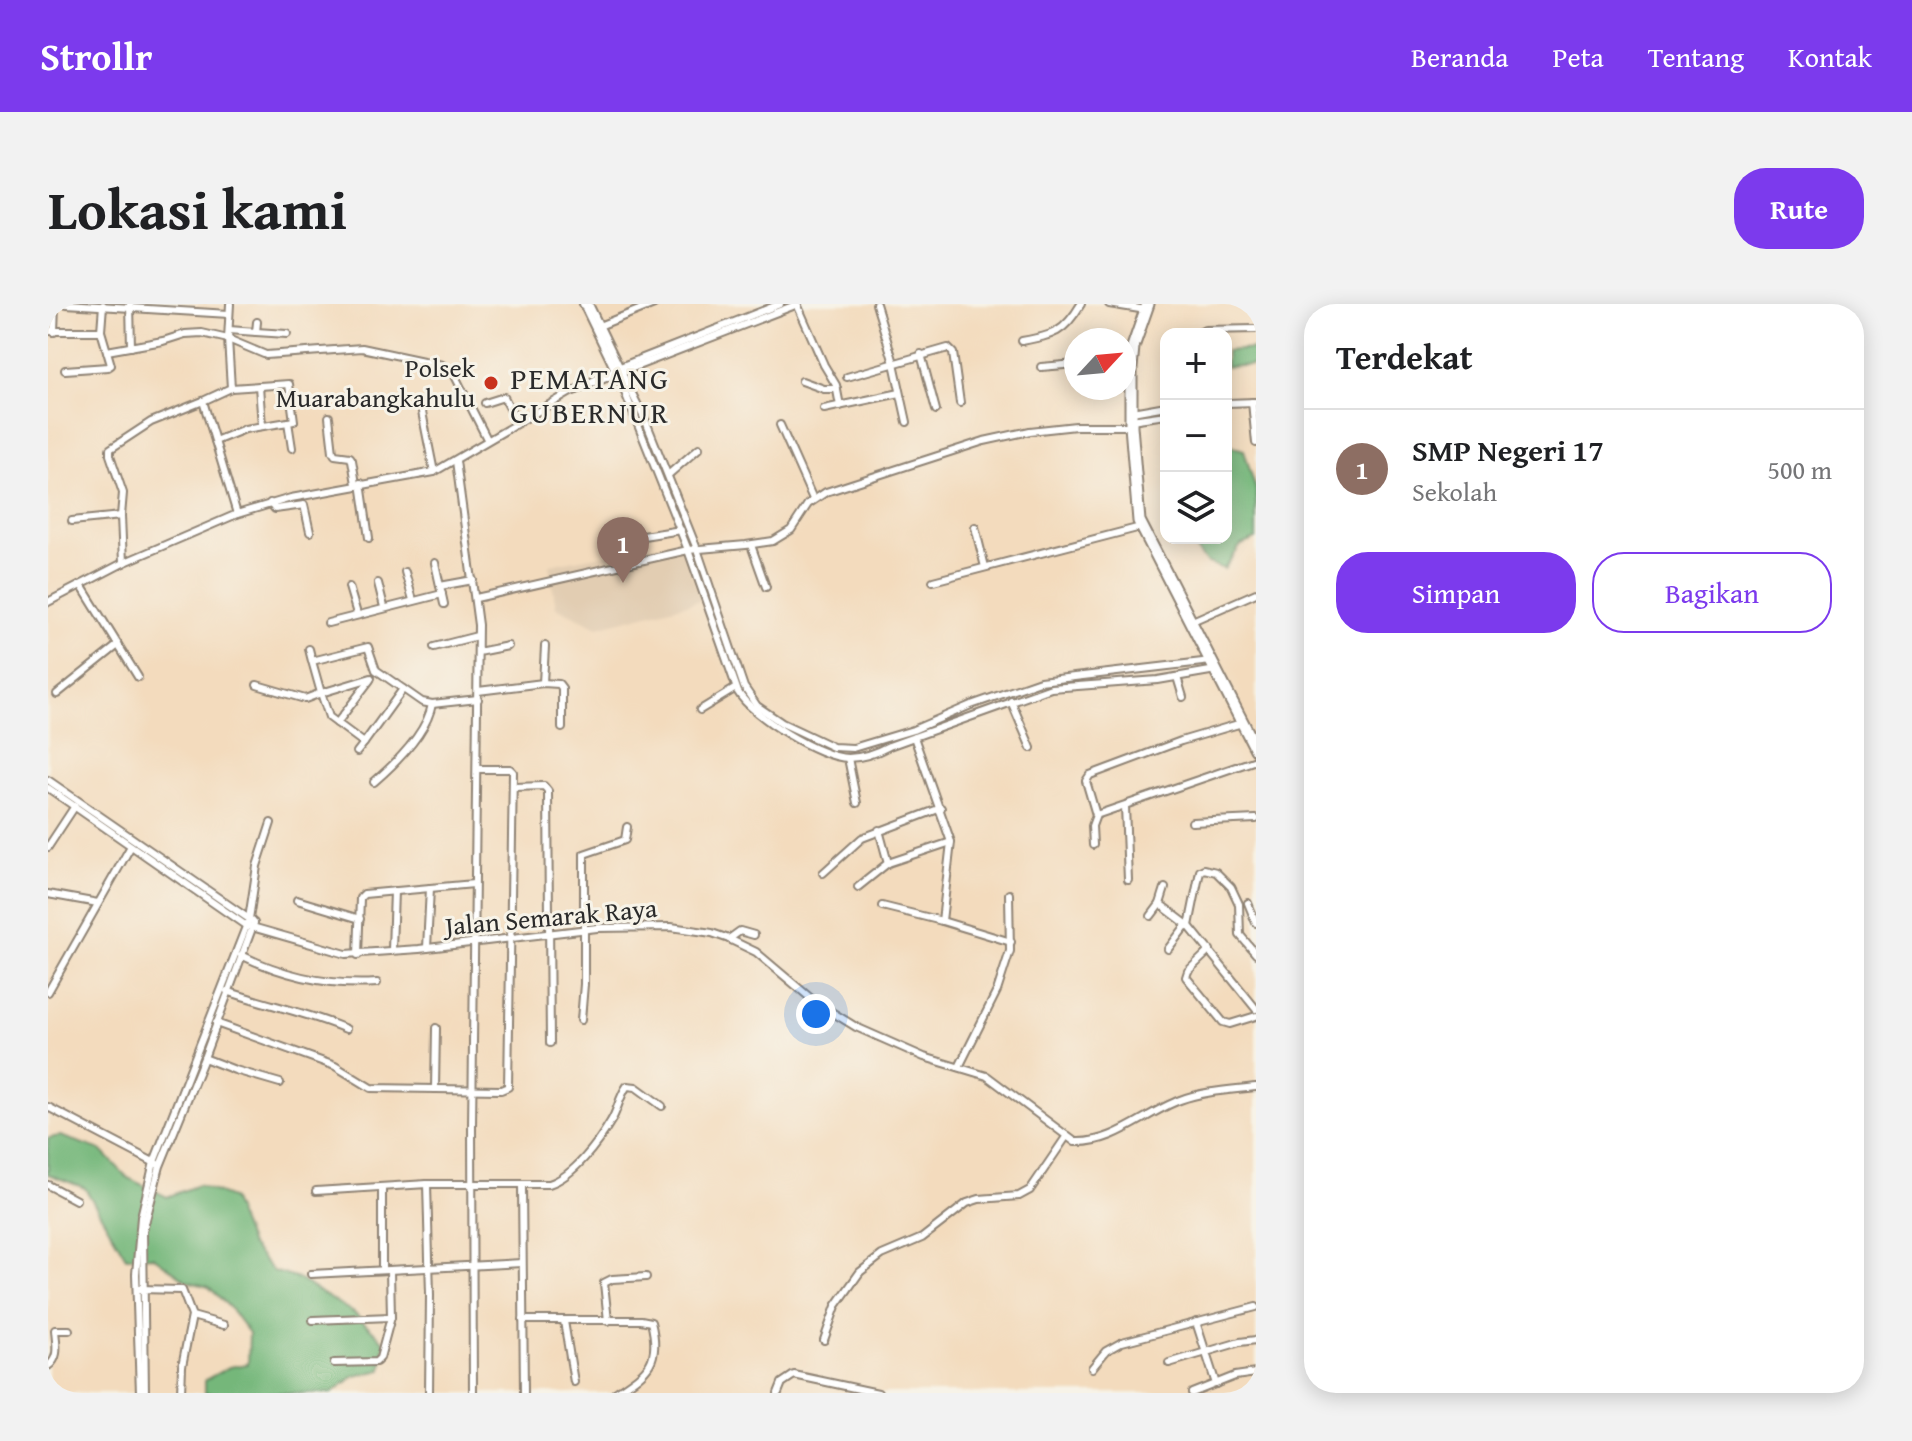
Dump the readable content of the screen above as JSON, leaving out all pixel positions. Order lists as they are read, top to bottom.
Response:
{
  "streets": {
    "street": ["Jalan Semarak Raya"]
  },
  "districts": ["PEMATANG GUBERNUR"],
  "places": ["Polsek Muarabangkahulu"],
  "north": "top right",
  "page": {
    "header": "Strollr",
    "nav": [
      "Beranda",
      "Peta",
      "Tentang",
      "Kontak"
    ],
    "title": "Lokasi kami",
    "buttons": [
      "Rute",
      ["Simpan", "Bagikan"]
    ],
    "heading": "Terdekat",
    "map_buttons": ["+", "−"],
    "list": [
      {
        "mark": "1",
        "name": "SMP Negeri 17",
        "note": "Sekolah",
        "value": "500 m"
      }
    ],
    "pins": "1"
  }
}
